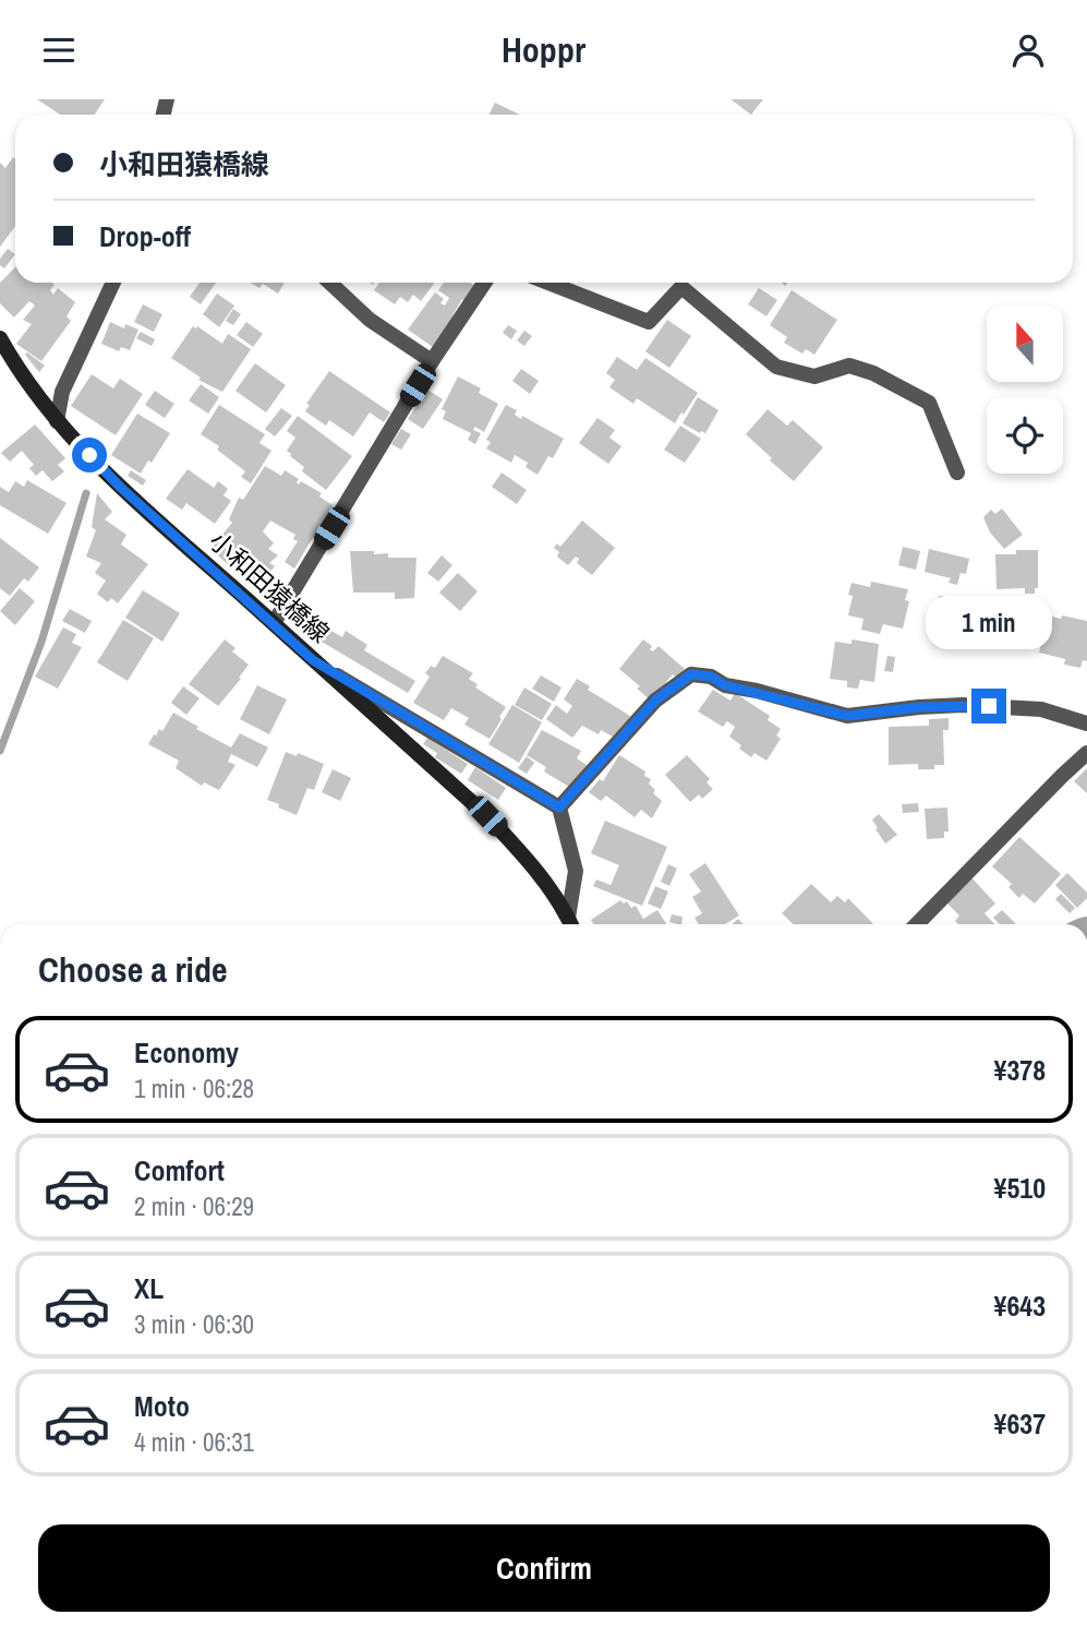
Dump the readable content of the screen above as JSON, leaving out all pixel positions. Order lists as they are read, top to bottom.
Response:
{
  "streets": {
    "main road": ["小和田猿橋線"]
  },
  "north": "top",
  "page": {
    "header": "Hoppr",
    "banner": ["小和田猿橋線", "Drop-off"],
    "bubble": "1 min",
    "heading": "Choose a ride",
    "list": [
      {
        "name": "Economy",
        "note": "1 min · 06:28",
        "value": "¥378"
      },
      {
        "name": "Comfort",
        "note": "2 min · 06:29",
        "value": "¥510"
      },
      {
        "name": "XL",
        "note": "3 min · 06:30",
        "value": "¥643"
      },
      {
        "name": "Moto",
        "note": "4 min · 06:31",
        "value": "¥637"
      }
    ],
    "buttons": "Confirm"
  }
}
